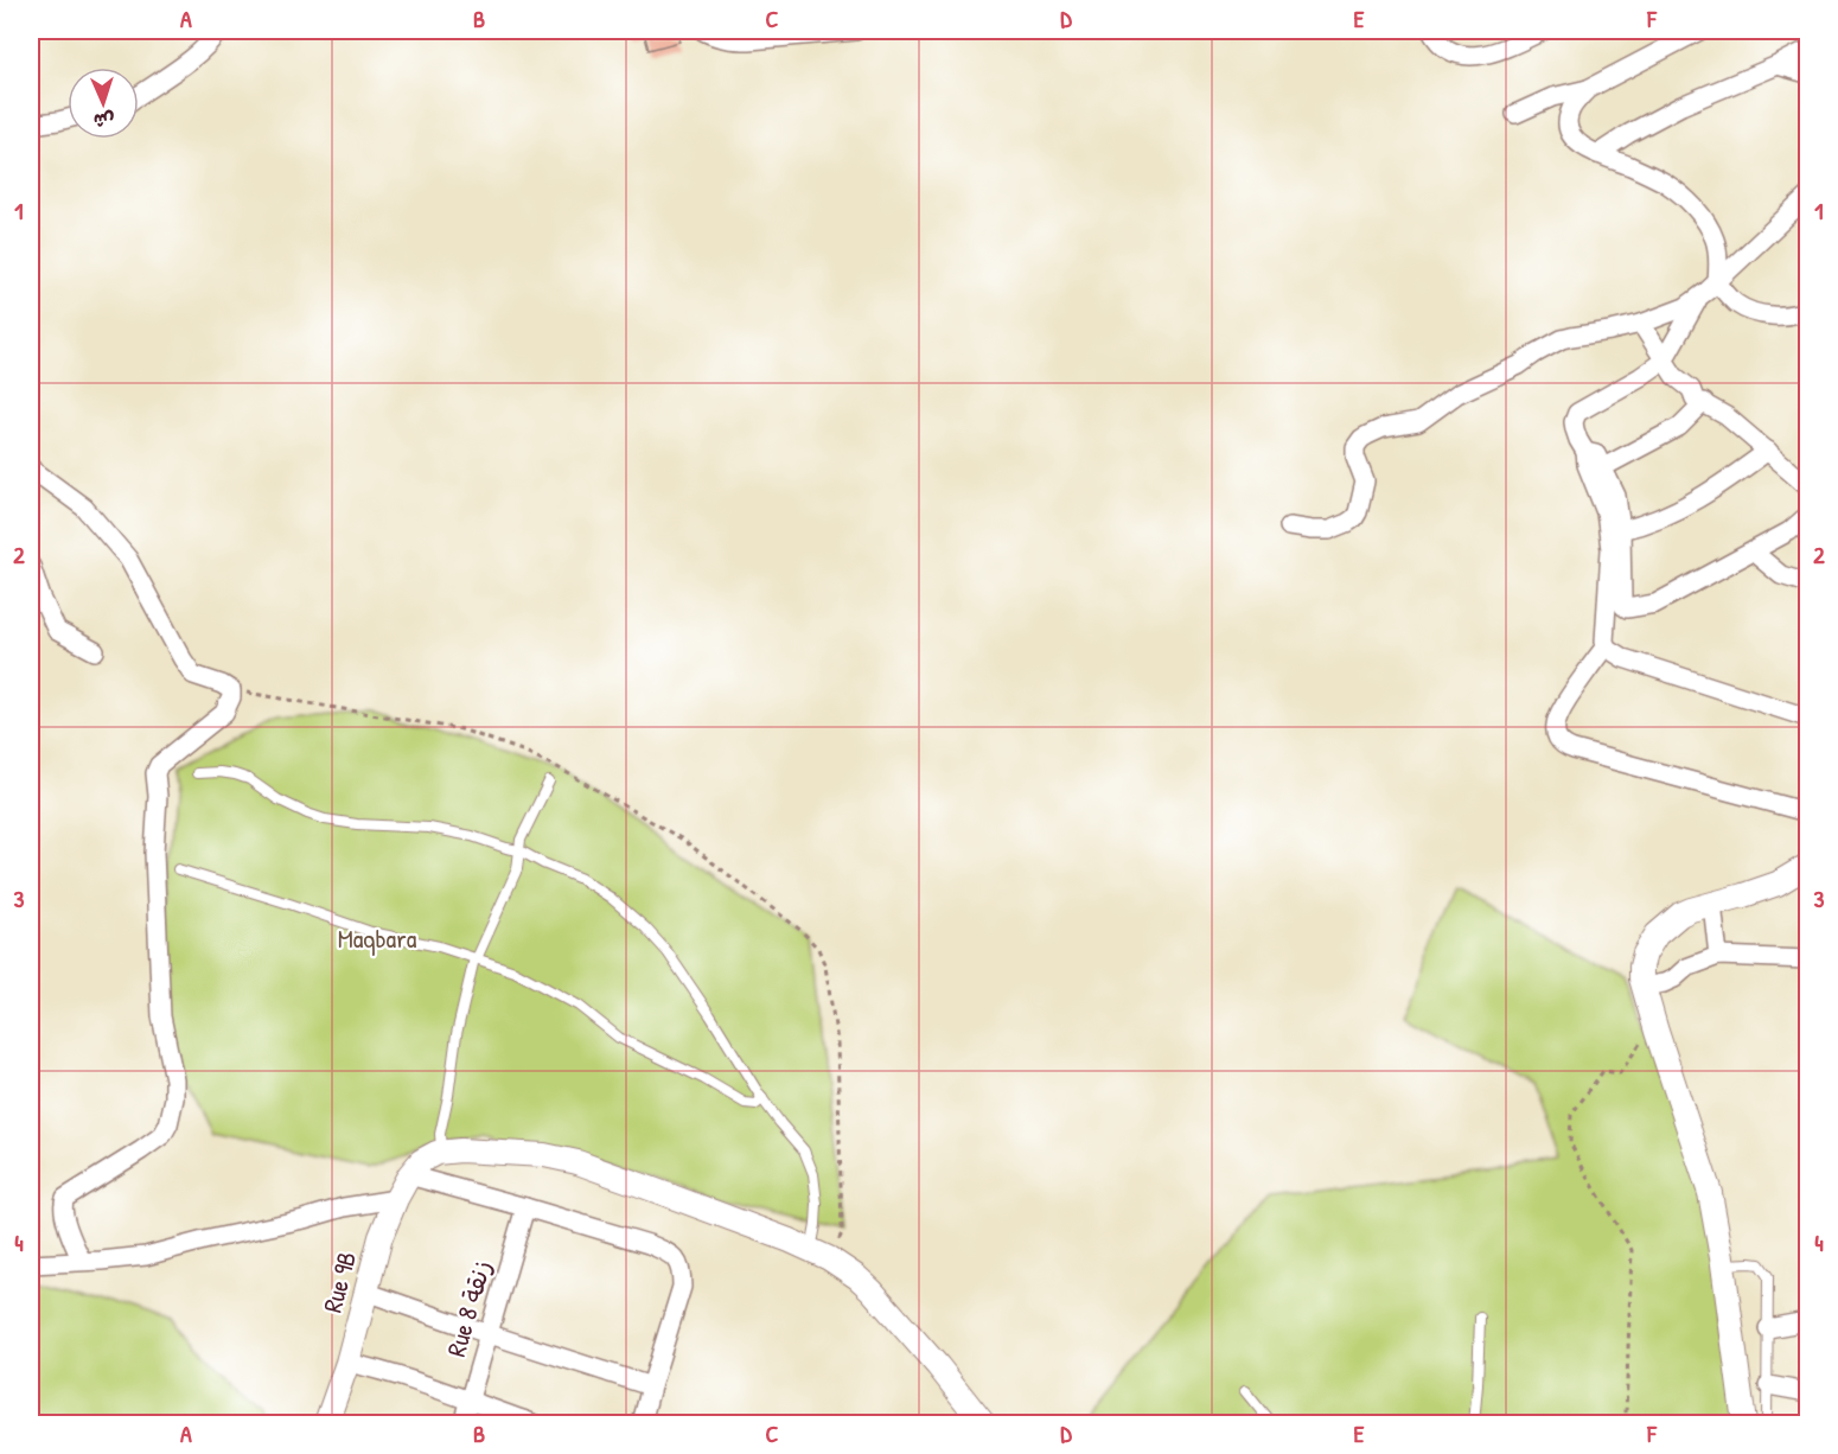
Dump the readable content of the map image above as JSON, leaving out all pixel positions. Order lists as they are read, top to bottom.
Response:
{
  "streets": {
    "street": ["Rue 9B", "Rue 8 زنقة"]
  },
  "parks": ["Maqbara"],
  "north": "bottom",
  "grid": {
    "columns": [
      "A",
      "B",
      "C",
      "D",
      "E",
      "F"
    ],
    "rows": [
      "1",
      "2",
      "3",
      "4"
    ]
  }
}
